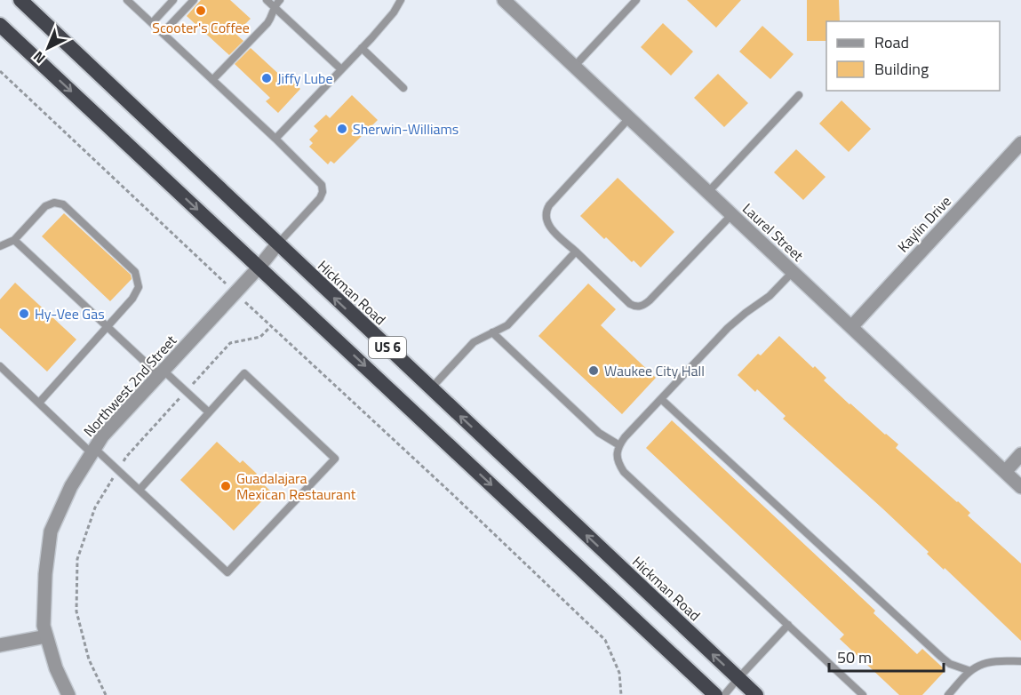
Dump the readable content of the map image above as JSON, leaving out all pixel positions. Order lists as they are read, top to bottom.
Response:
{
  "streets": {
    "highway": ["Hickman Road", "US 6"],
    "street": ["Kaylin Drive", "Laurel Street", "Northwest 2nd Street"]
  },
  "crossings": [
    ["Kaylin Drive", "Laurel Street"],
    ["Hickman Road", "Northwest 2nd Street"],
    ["US 6", "Northwest 2nd Street"]
  ],
  "places": [
    "Scooter's Coffee",
    "Jiffy Lube",
    "Sherwin-Williams",
    "Hy-Vee Gas",
    "Waukee City Hall",
    "Guadalajara Mexican Restaurant"
  ],
  "legend": ["Road", "Building"],
  "scale_bar": "50 m",
  "north": "bottom left"
}
